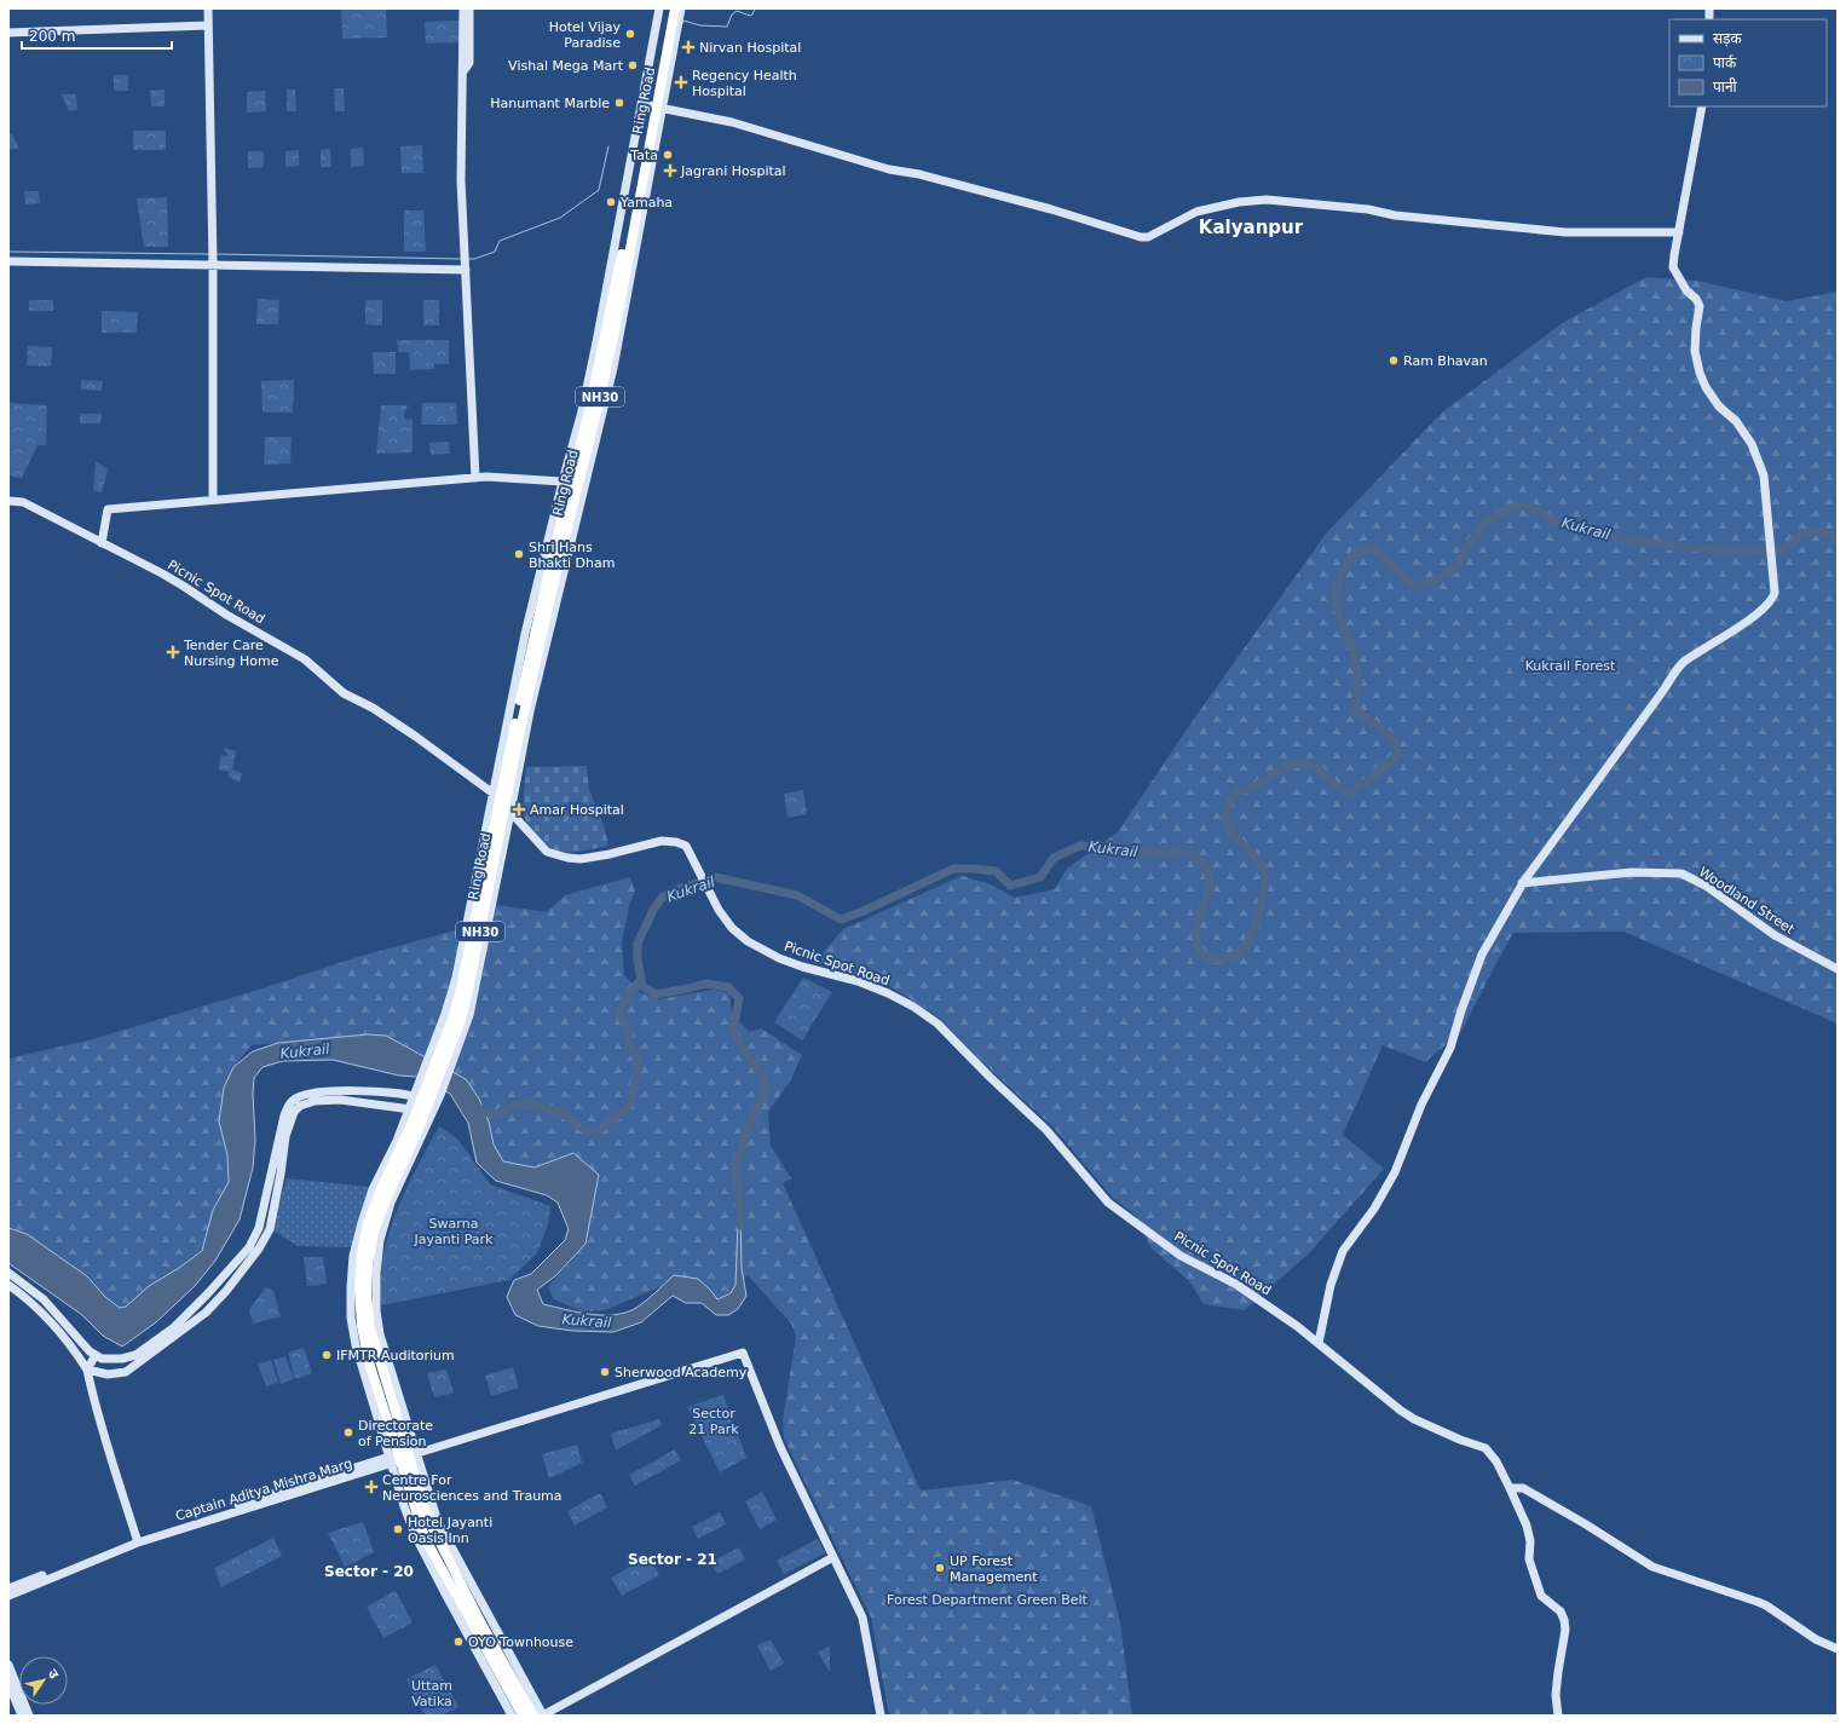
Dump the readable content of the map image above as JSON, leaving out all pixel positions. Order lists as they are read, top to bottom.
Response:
{
  "streets": {
    "highway": ["Ring Road", "NH30"],
    "street": ["Picnic Spot Road", "Woodland Street", "Captain Aditya Mishra Marg"]
  },
  "crossings": [
    ["Ring Road", "NH30"]
  ],
  "districts": ["Kalyanpur", "Sector - 21", "Sector - 20"],
  "water": ["Kukrail"],
  "parks": [
    "Kukrail Forest",
    "Swarna Jayanti Park",
    "Sector 21 Park",
    "Forest Department Green Belt",
    "Uttam Vatika"
  ],
  "places": {
    "other": [
      "Hotel Vijay Paradise",
      "Vishal Mega Mart",
      "Hanumant Marble",
      "Tata",
      "Yamaha",
      "Ram Bhavan",
      "Shri Hans Bhakti Dham",
      "IFMTR Auditorium",
      "Sherwood Academy",
      "Directorate of Pension",
      "Hotel Jayanti Oasis Inn",
      "UP Forest Management",
      "OYO Townhouse"
    ],
    "health": [
      "Nirvan Hospital",
      "Regency Health Hospital",
      "Jagrani Hospital",
      "Tender Care Nursing Home",
      "Amar Hospital",
      "Centre For Neurosciences and Trauma"
    ]
  },
  "legend": ["सड़क", "पार्क", "पानी"],
  "scale_bar": "200 m",
  "north": "top right"
}
